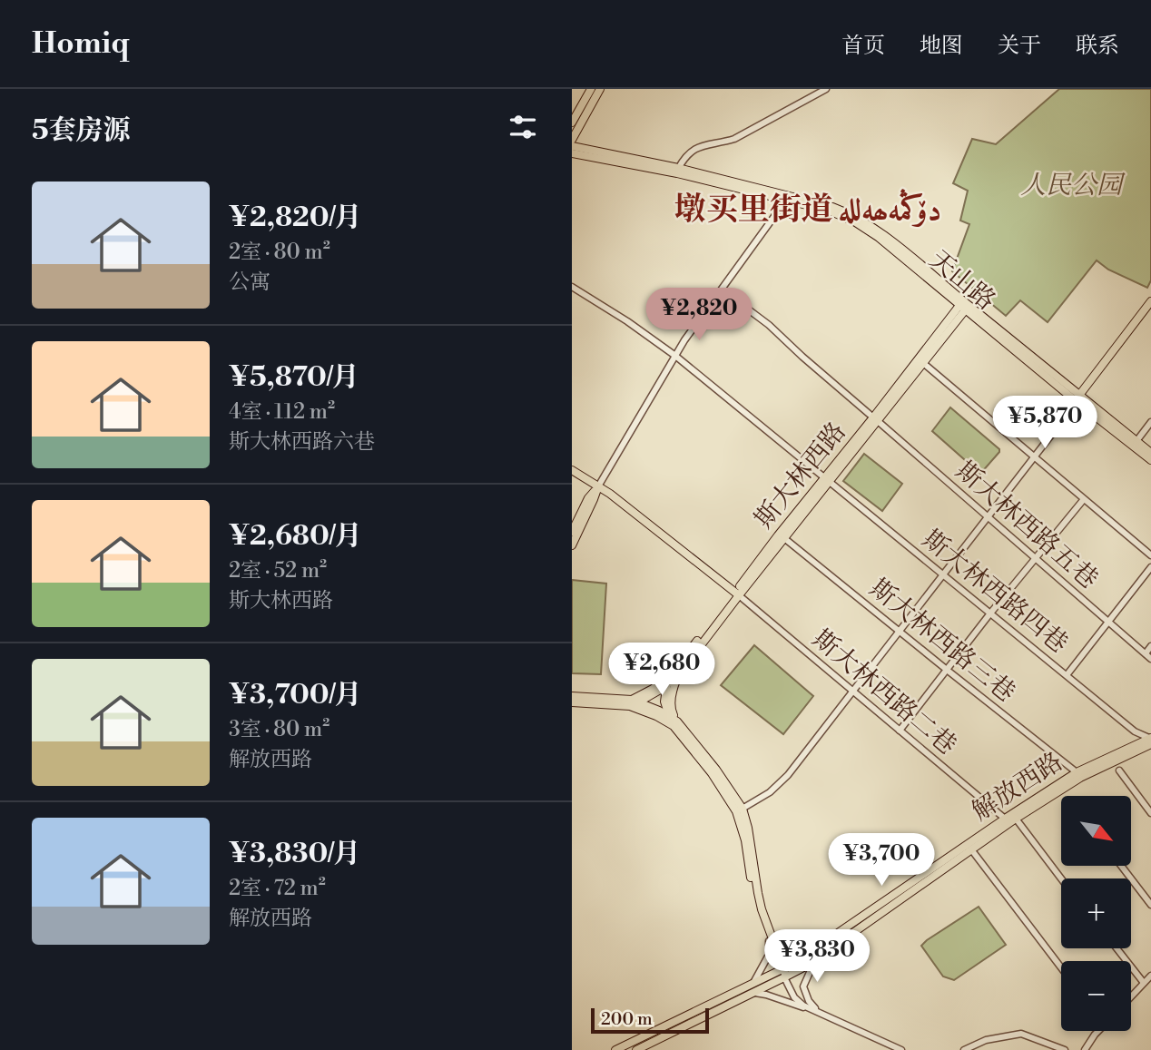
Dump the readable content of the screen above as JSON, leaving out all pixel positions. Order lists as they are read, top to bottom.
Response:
{
  "streets": {
    "main road": ["天山路", "斯大林西路", "解放西路"],
    "street": [
      "斯大林西路五巷",
      "斯大林西路四巷",
      "斯大林西路三巷",
      "斯大林西路二巷"
    ]
  },
  "crossings": [
    ["天山路", "斯大林西路"],
    ["斯大林西路", "斯大林西路五巷"],
    ["斯大林西路", "斯大林西路四巷"],
    ["斯大林西路", "斯大林西路三巷"],
    ["斯大林西路", "斯大林西路二巷"],
    ["斯大林西路四巷", "解放西路"],
    ["斯大林西路三巷", "解放西路"],
    ["斯大林西路二巷", "解放西路"]
  ],
  "districts": ["墩买里街道 دۆڭمەھەللە"],
  "parks": ["人民公园"],
  "scale_bar": "200 m",
  "north": "bottom right",
  "page": {
    "header": "Homiq",
    "nav": [
      "首页",
      "地图",
      "关于",
      "联系"
    ],
    "heading": "5套房源",
    "list": [
      {
        "name": "¥2,820/月",
        "note": "2室 · 80 m² · 公寓"
      },
      {
        "name": "¥5,870/月",
        "note": "4室 · 112 m² · 斯大林西路六巷"
      },
      {
        "name": "¥2,680/月",
        "note": "2室 · 52 m² · 斯大林西路"
      },
      {
        "name": "¥3,700/月",
        "note": "3室 · 80 m² · 解放西路"
      },
      {
        "name": "¥3,830/月",
        "note": "2室 · 72 m² · 解放西路"
      }
    ],
    "price": [
      "¥2,820",
      "¥5,870",
      "¥2,680",
      "¥3,700",
      "¥3,830"
    ],
    "map_buttons": ["+", "−"],
    "scale": "200 m"
  }
}
